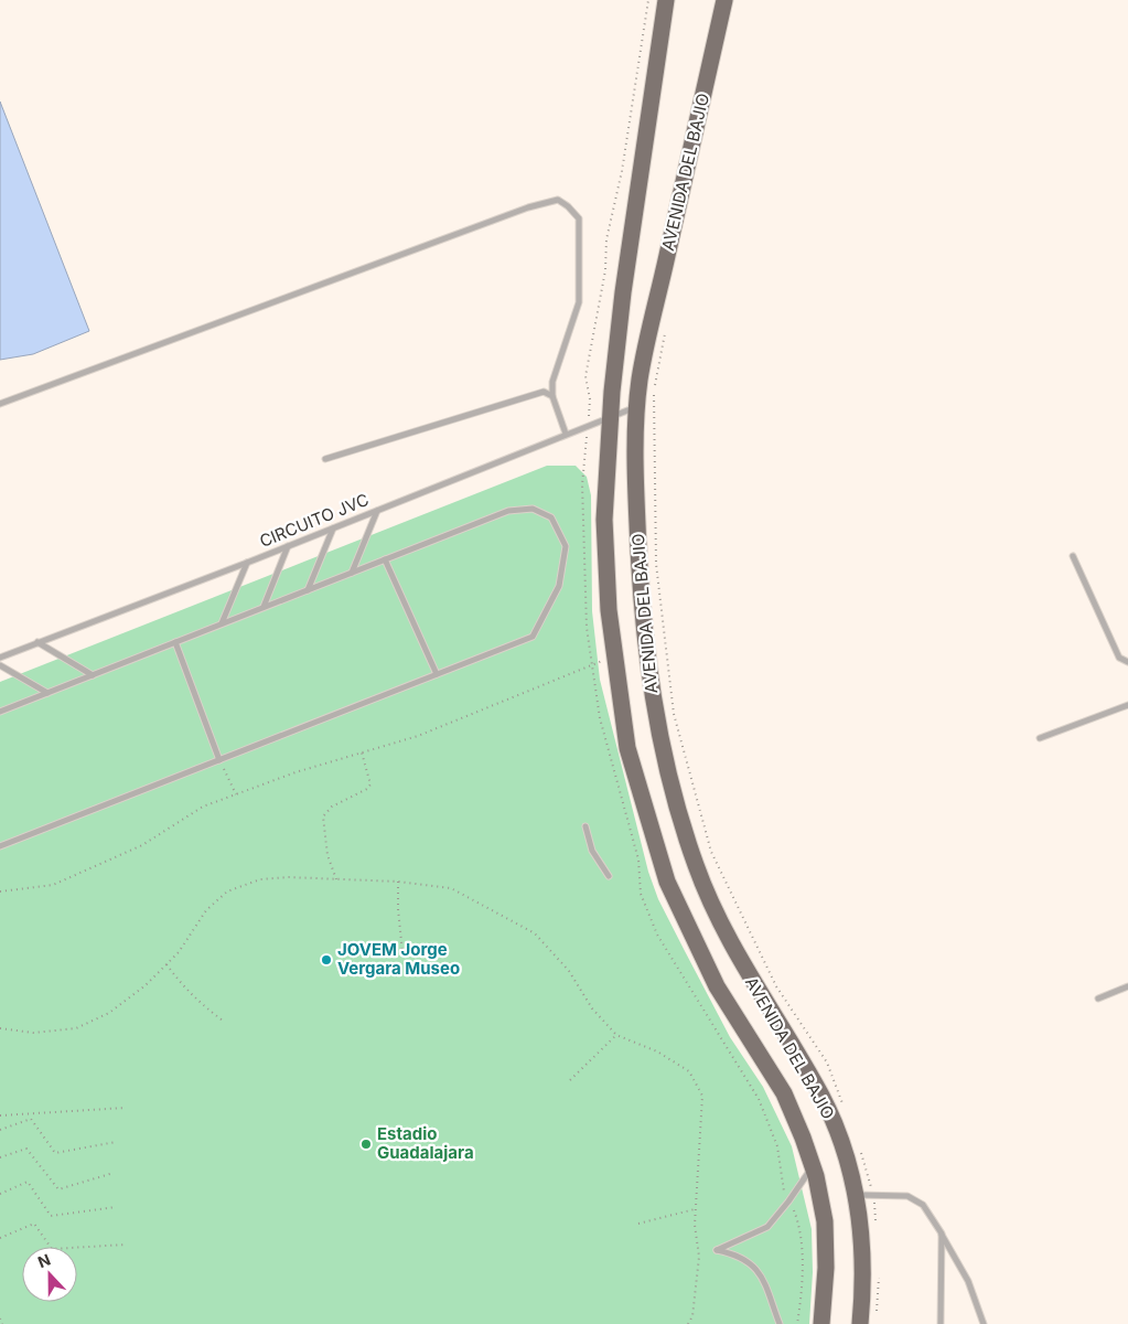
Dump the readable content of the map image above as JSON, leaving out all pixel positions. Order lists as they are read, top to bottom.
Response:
{
  "streets": {
    "main road": ["AVENIDA DEL BAJIO"],
    "lane": ["CIRCUITO JVC"]
  },
  "crossings": [
    ["AVENIDA DEL BAJIO", "CIRCUITO JVC"]
  ],
  "places": ["JOVEM Jorge Vergara Museo", "Estadio Guadalajara"],
  "north": "top"
}
